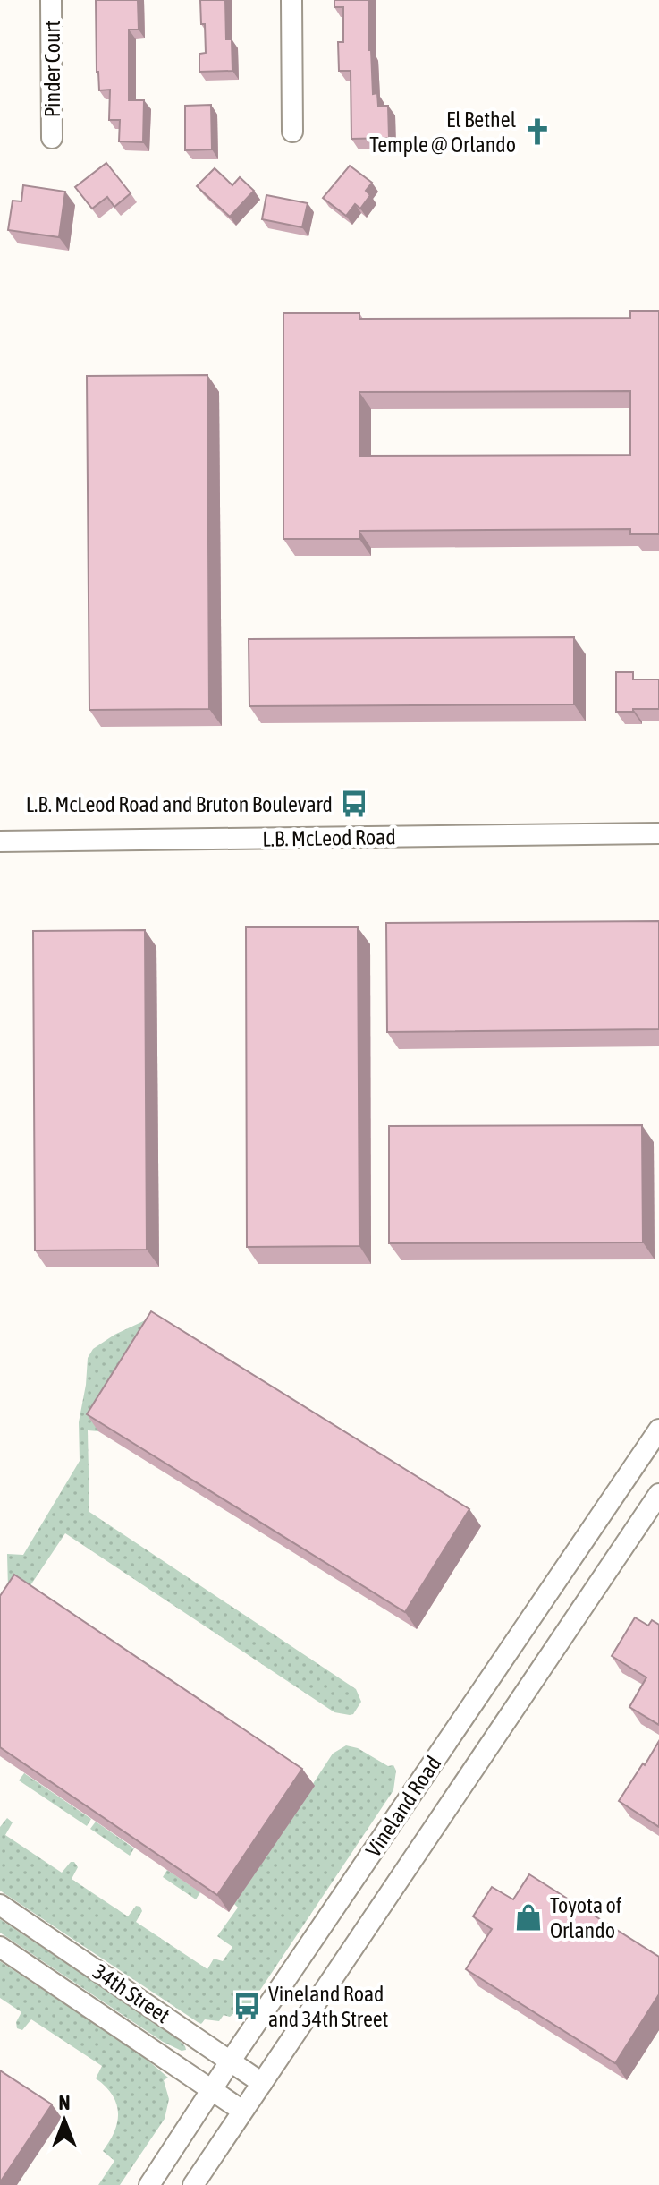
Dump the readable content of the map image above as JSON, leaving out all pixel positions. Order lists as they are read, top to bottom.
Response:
{
  "streets": {
    "street": [
      "Pinder Court",
      "L.B. McLeod Road",
      "Vineland Road",
      "34th Street"
    ]
  },
  "crossings": [
    ["Vineland Road", "34th Street"]
  ],
  "places": {
    "church": ["El Bethel Temple @ Orlando"],
    "bus stop": ["L.B. McLeod Road and Bruton Boulevard", "Vineland Road and 34th Street"],
    "shop": ["Toyota of Orlando"]
  },
  "north": "top"
}
